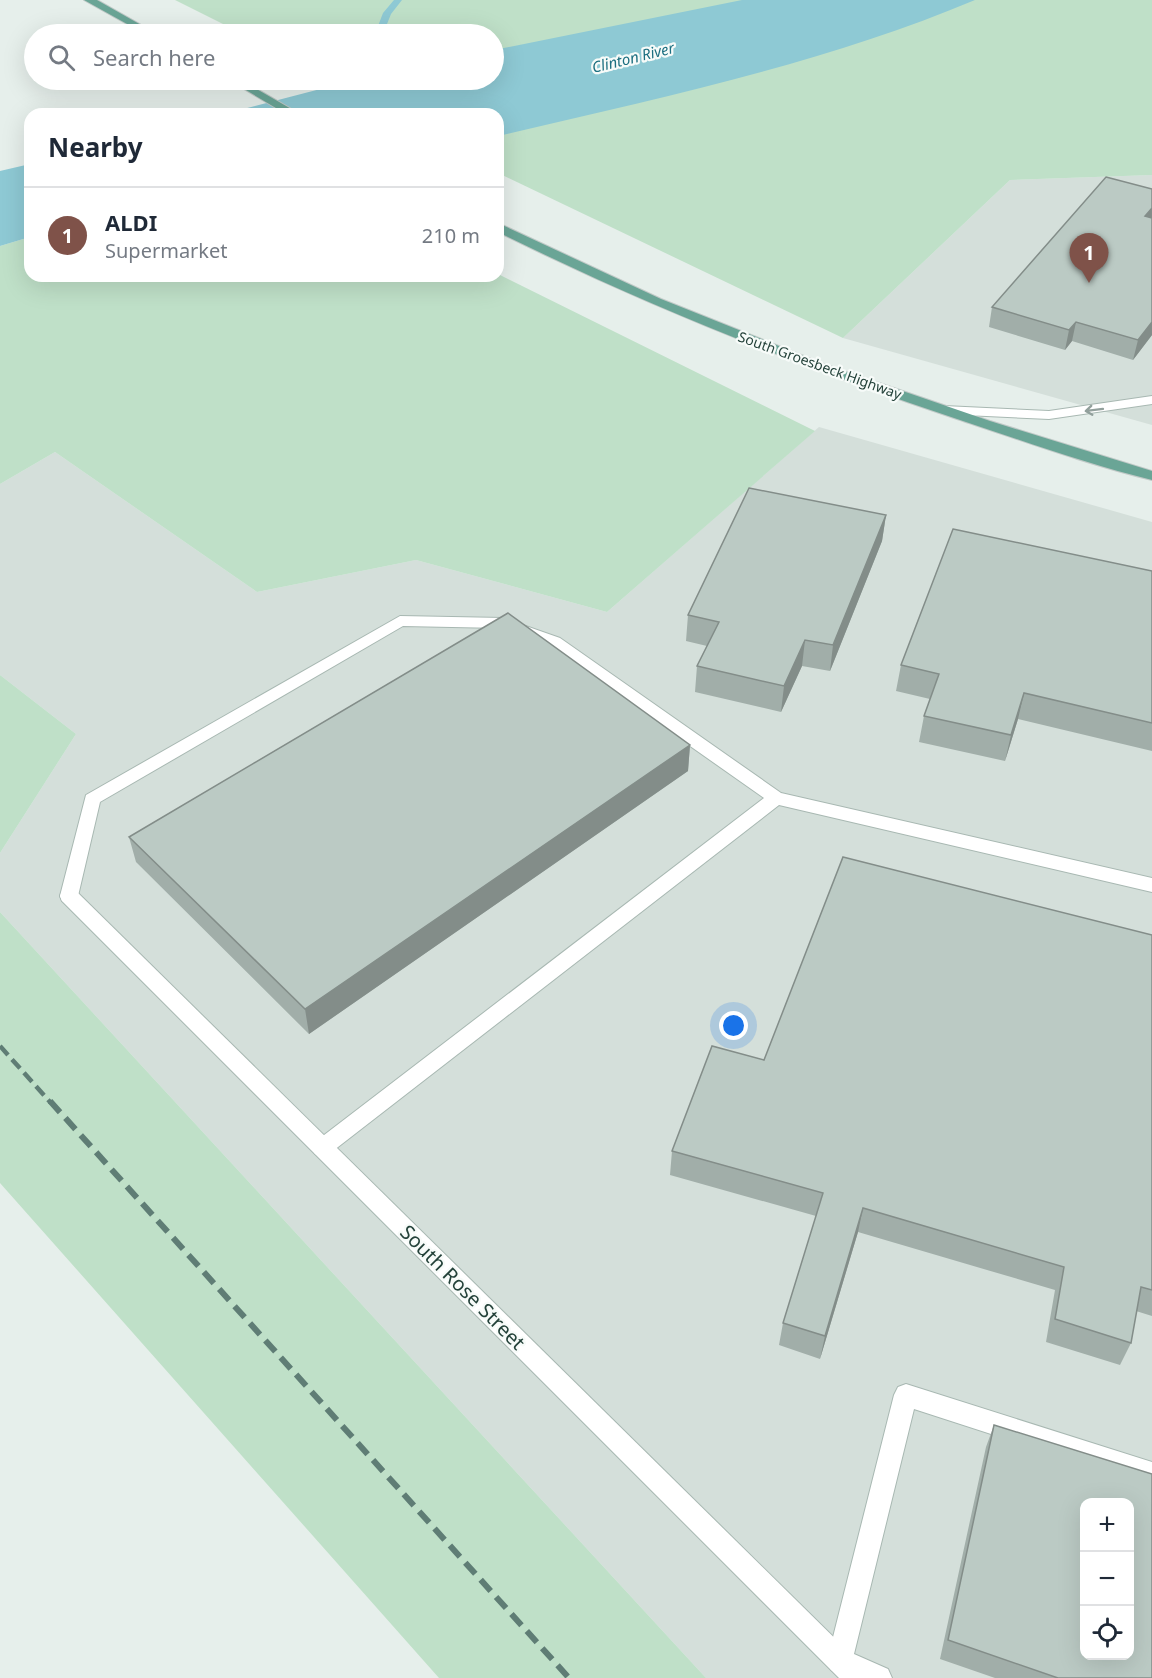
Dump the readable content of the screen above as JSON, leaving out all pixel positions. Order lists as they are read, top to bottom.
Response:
{
  "streets": {
    "main road": ["South Groesbeck Highway"],
    "street": ["South Rose Street"]
  },
  "water": ["Clinton River"],
  "page": {
    "search": "Search here",
    "heading": "Nearby",
    "list": [
      {
        "mark": "1",
        "name": "ALDI",
        "note": "Supermarket",
        "value": "210 m"
      }
    ],
    "pins": "1",
    "map_buttons": ["+", "−"]
  }
}
